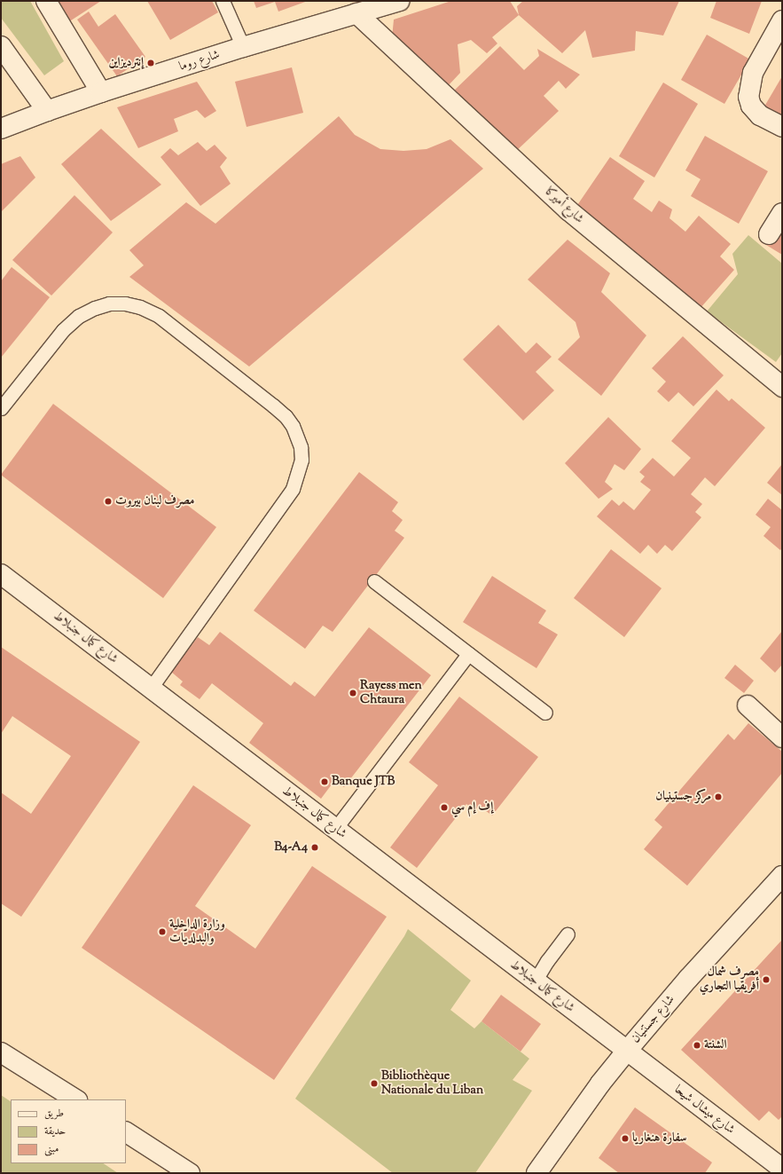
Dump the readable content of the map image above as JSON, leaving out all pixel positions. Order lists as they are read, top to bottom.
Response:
{
  "streets": {
    "street": [
      "شارع روما",
      "شارع أميركا",
      "شارع كمال جنبلاط",
      "شارع جستنيان",
      "شارع ميشال شيحا"
    ]
  },
  "crossings": [
    ["شارع روما", "شارع أميركا"],
    ["شارع كمال جنبلاط", "شارع جستنيان"],
    ["شارع كمال جنبلاط", "شارع ميشال شيحا"],
    ["شارع جستنيان", "شارع ميشال شيحا"]
  ],
  "places": [
    "إنترديزاين",
    "مصرف لبنان بيروت",
    "Rayess men Chtaura",
    "Banque JTB",
    "مركز جستينيان",
    "إف إم سي",
    "B4-A4",
    "وزارة الداخلية والبدلديّات",
    "مصرف شمال أفريقيا التجاري",
    "الشنتة",
    "Bibliothèque Nationale du Liban",
    "سفارة هنغاريا"
  ],
  "legend": ["طريق", "حديقة", "مبنى"]
}
